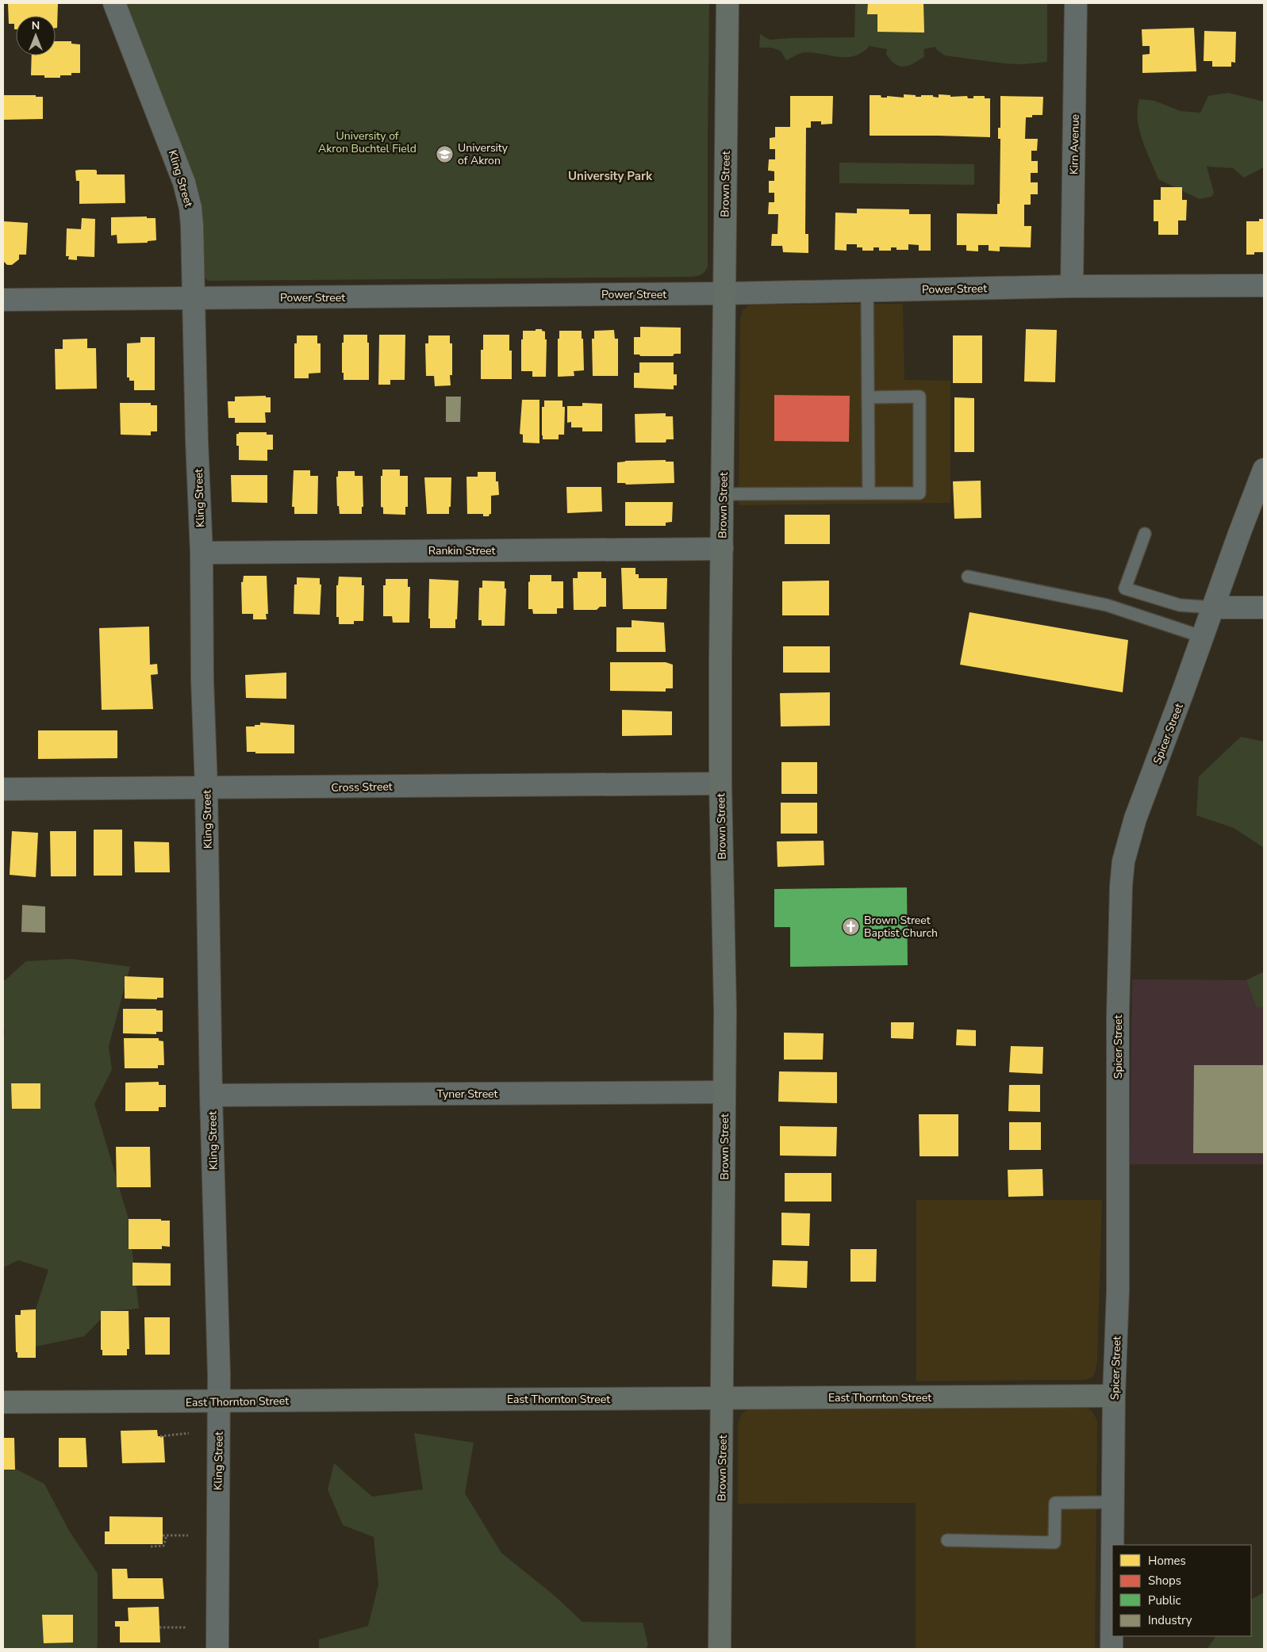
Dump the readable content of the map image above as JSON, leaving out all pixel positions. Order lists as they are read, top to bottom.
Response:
{
  "streets": {
    "main road": ["Brown Street", "East Thornton Street"],
    "street": [
      "Kirn Avenue",
      "Kling Street",
      "Power Street",
      "Rankin Street",
      "Spicer Street",
      "Cross Street",
      "Tyner Street"
    ]
  },
  "crossings": [
    ["Kirn Avenue", "Power Street"],
    ["Kling Street", "Power Street"],
    ["Kling Street", "Rankin Street"],
    ["Kling Street", "Cross Street"],
    ["Kling Street", "Tyner Street"],
    ["Kling Street", "East Thornton Street"],
    ["Brown Street", "Power Street"],
    ["Brown Street", "Rankin Street"],
    ["Brown Street", "Cross Street"],
    ["Brown Street", "Tyner Street"],
    ["Brown Street", "East Thornton Street"],
    ["Spicer Street", "East Thornton Street"]
  ],
  "districts": ["University Park"],
  "parks": ["University of Akron Buchtel Field"],
  "places": {
    "school or university": ["University of Akron"],
    "church": ["Brown Street Baptist Church"]
  },
  "legend": [
    "Homes",
    "Shops",
    "Public",
    "Industry"
  ],
  "north": "top"
}
